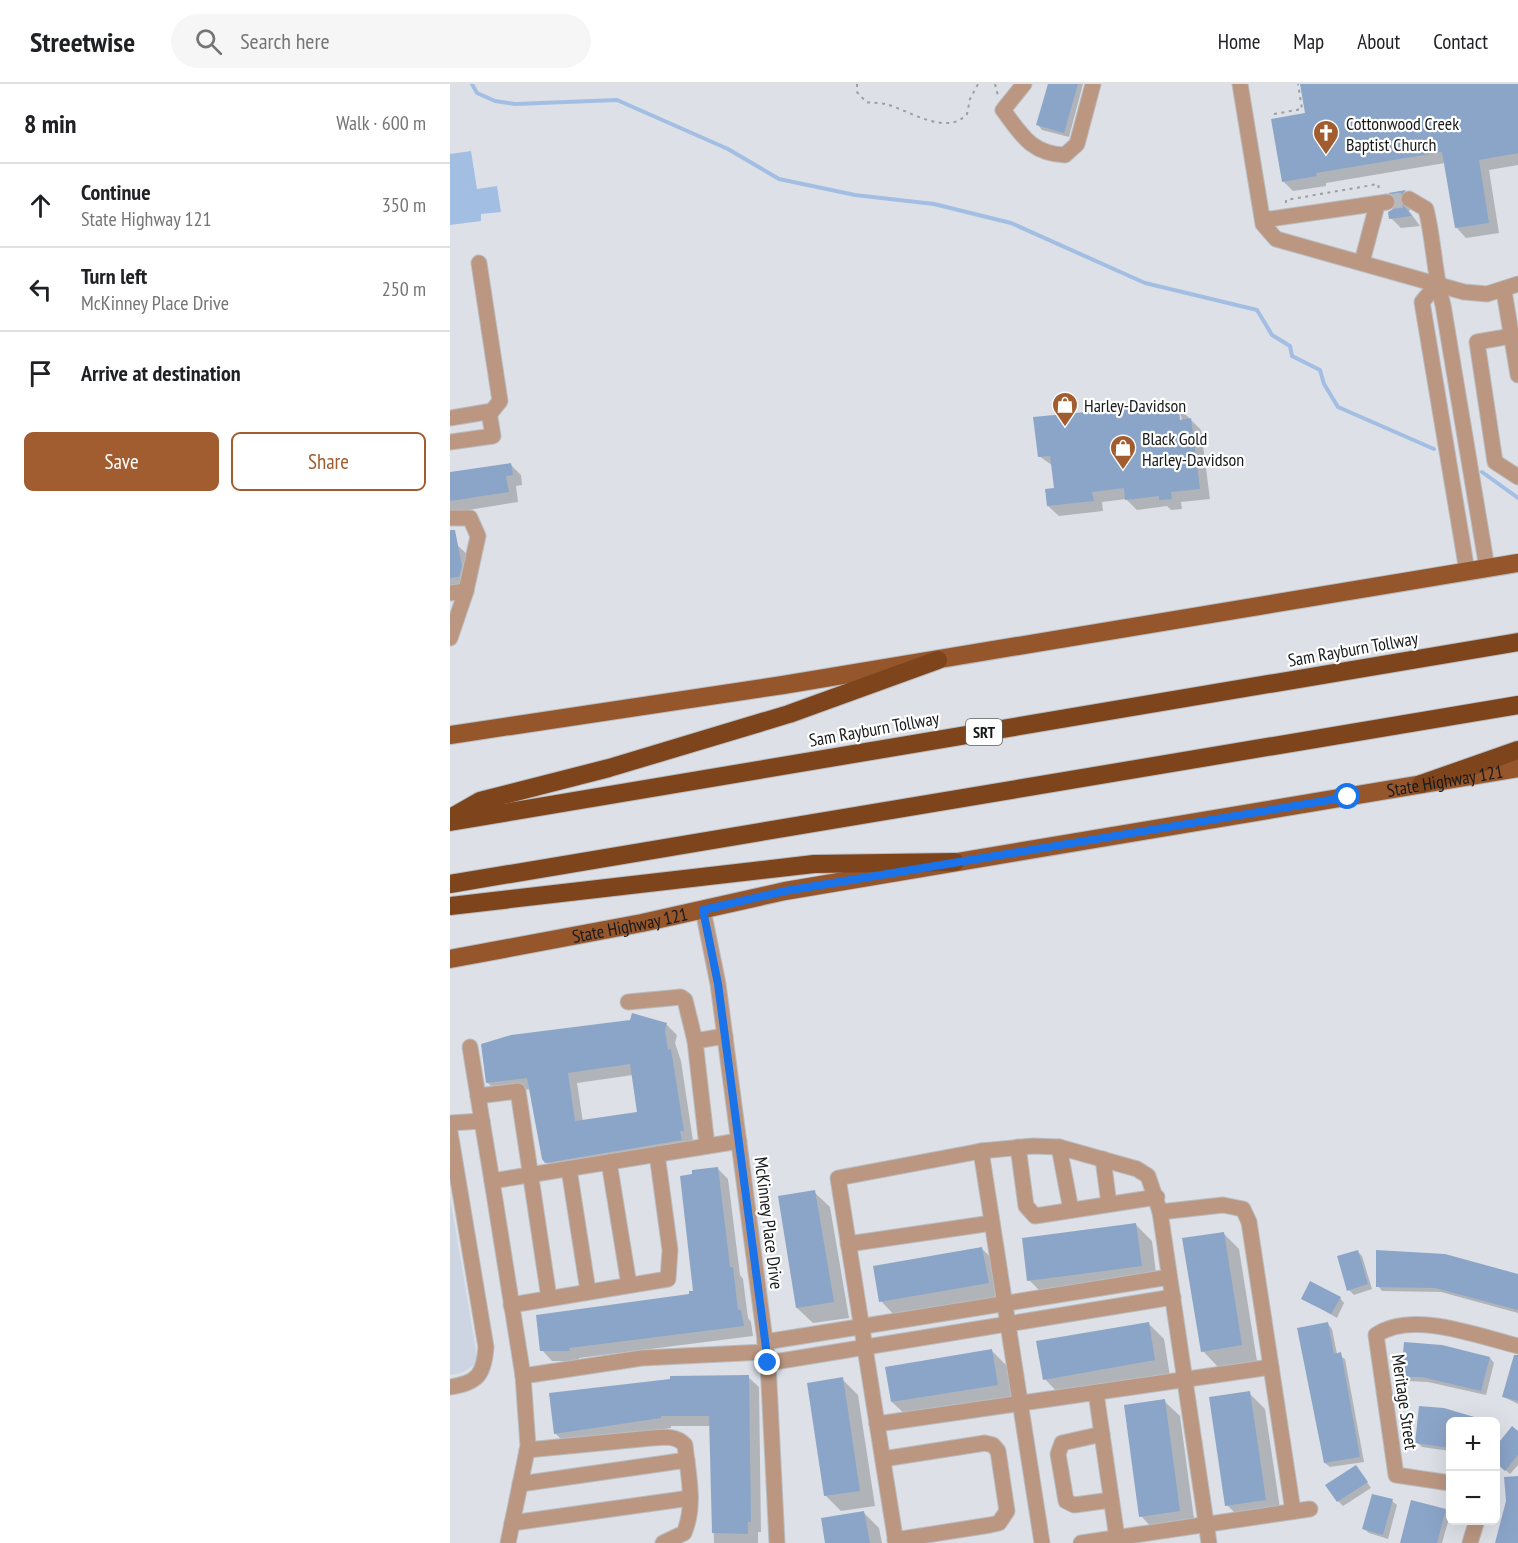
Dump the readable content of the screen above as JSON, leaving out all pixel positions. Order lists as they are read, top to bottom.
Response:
{
  "streets": {
    "highway": ["Sam Rayburn Tollway", "SRT"],
    "main road": ["State Highway 121"],
    "street": ["McKinney Place Drive", "Meritage Street"]
  },
  "crossings": [
    ["State Highway 121", "McKinney Place Drive"]
  ],
  "places": {
    "church": ["Cottonwood Creek Baptist Church"],
    "shop": ["Harley-Davidson", "Black Gold Harley-Davidson"]
  },
  "page": {
    "header": "Streetwise",
    "search": "Search here",
    "nav": [
      "Home",
      "Map",
      "About",
      "Contact"
    ],
    "heading": ["8 min", "Walk · 600 m"],
    "list": [
      ["Continue", "State Highway 121", "350 m"],
      ["Turn left", "McKinney Place Drive", "250 m"],
      "Arrive at destination"
    ],
    "buttons": ["Save", "Share"],
    "map_buttons": ["+", "−"]
  }
}
